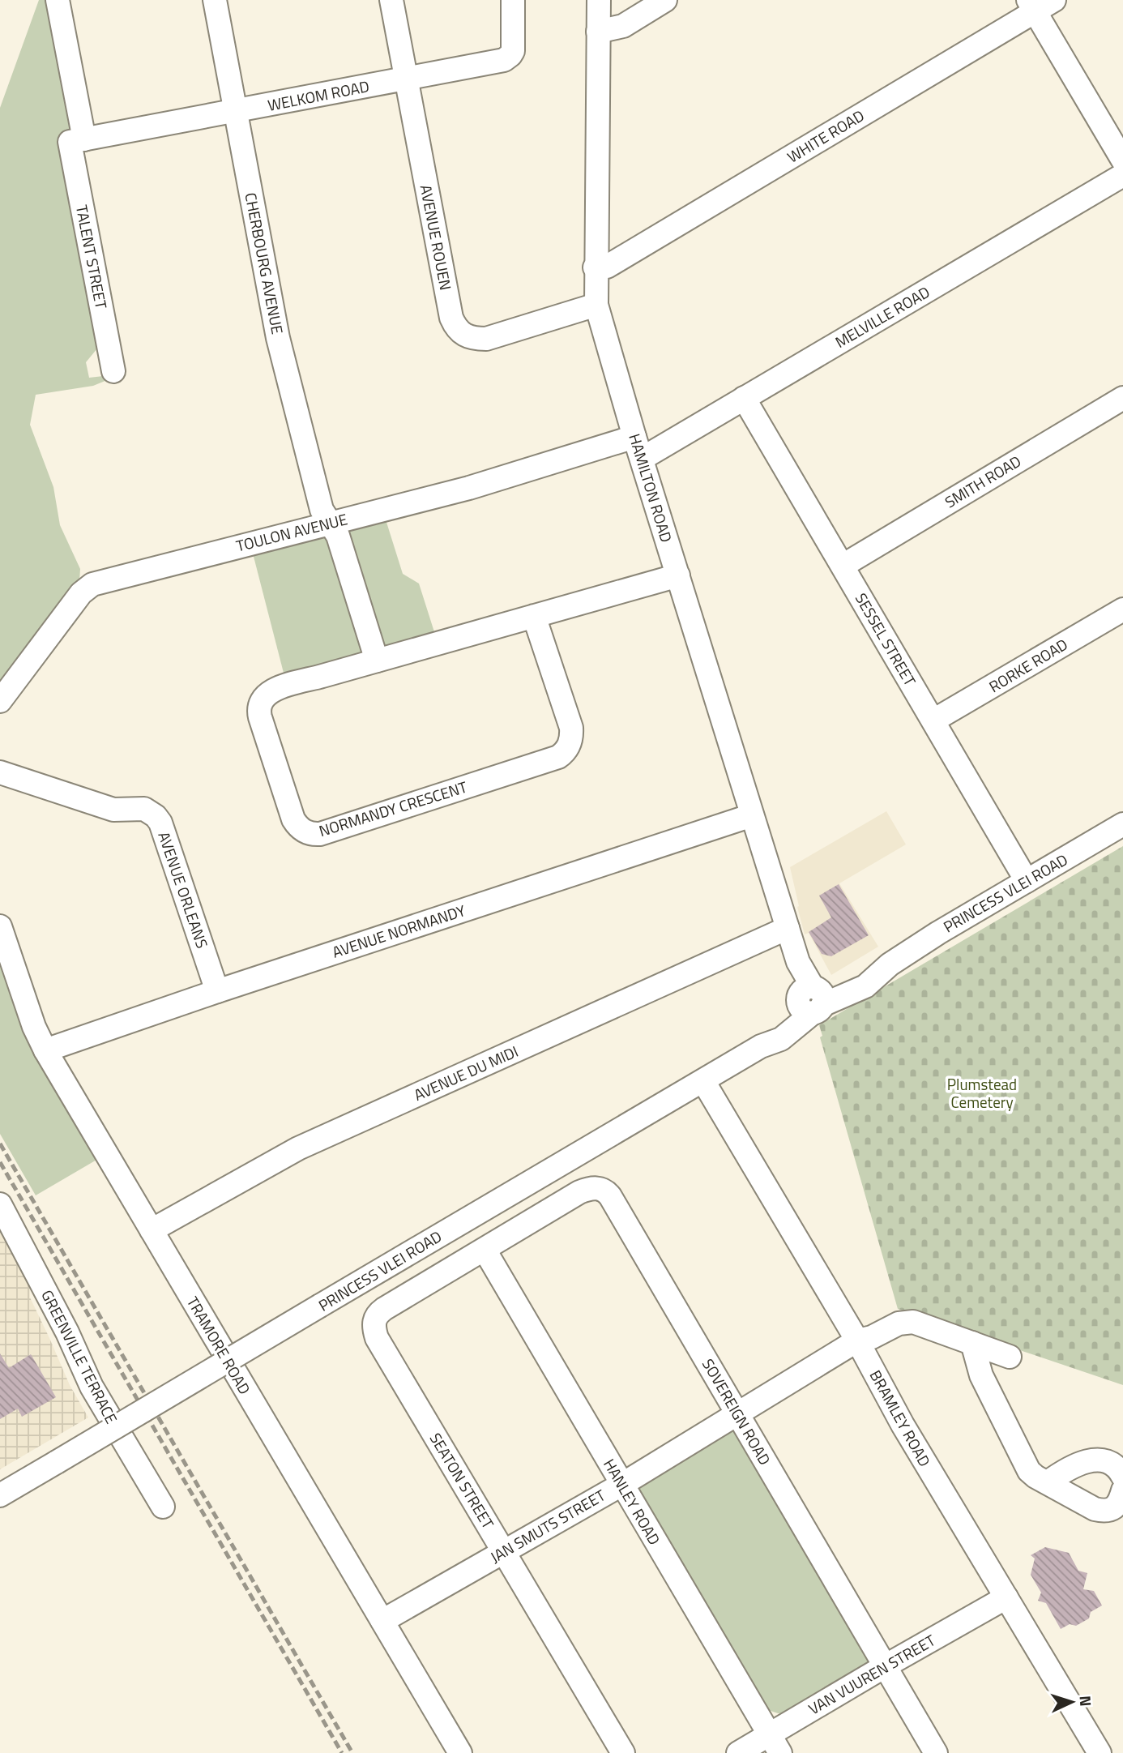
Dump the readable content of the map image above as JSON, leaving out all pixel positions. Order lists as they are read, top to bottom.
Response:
{
  "streets": {
    "street": [
      "WELKOM ROAD",
      "WHITE ROAD",
      "AVENUE ROUEN",
      "TALENT STREET",
      "CHERBOURG AVENUE",
      "MELVILLE ROAD",
      "SMITH ROAD",
      "HAMILTON ROAD",
      "TOULON AVENUE",
      "SESSEL STREET",
      "RORKE ROAD",
      "NORMANDY CRESCENT",
      "AVENUE ORLEANS",
      "PRINCESS VLEI ROAD",
      "AVENUE NORMANDY",
      "AVENUE DU MIDI",
      "TRAMORE ROAD",
      "GREENVILLE TERRACE",
      "SOVEREIGN ROAD",
      "BRAMLEY ROAD",
      "SEATON STREET",
      "HANLEY ROAD",
      "JAN SMUTS STREET",
      "VAN VUUREN STREET"
    ]
  },
  "crossings": [
    ["WELKOM ROAD", "AVENUE ROUEN"],
    ["WELKOM ROAD", "TALENT STREET"],
    ["WELKOM ROAD", "CHERBOURG AVENUE"],
    ["WHITE ROAD", "HAMILTON ROAD"],
    ["AVENUE ROUEN", "HAMILTON ROAD"],
    ["CHERBOURG AVENUE", "TOULON AVENUE"],
    ["MELVILLE ROAD", "HAMILTON ROAD"],
    ["MELVILLE ROAD", "SESSEL STREET"],
    ["SMITH ROAD", "SESSEL STREET"],
    ["HAMILTON ROAD", "TOULON AVENUE"],
    ["HAMILTON ROAD", "NORMANDY CRESCENT"],
    ["HAMILTON ROAD", "PRINCESS VLEI ROAD"],
    ["HAMILTON ROAD", "AVENUE NORMANDY"],
    ["HAMILTON ROAD", "AVENUE DU MIDI"],
    ["SESSEL STREET", "RORKE ROAD"],
    ["SESSEL STREET", "PRINCESS VLEI ROAD"],
    ["AVENUE ORLEANS", "AVENUE NORMANDY"],
    ["PRINCESS VLEI ROAD", "BRAMLEY ROAD"],
    ["AVENUE NORMANDY", "TRAMORE ROAD"],
    ["AVENUE DU MIDI", "TRAMORE ROAD"],
    ["TRAMORE ROAD", "JAN SMUTS STREET"],
    ["SOVEREIGN ROAD", "SEATON STREET"],
    ["SOVEREIGN ROAD", "HANLEY ROAD"],
    ["SOVEREIGN ROAD", "JAN SMUTS STREET"],
    ["SOVEREIGN ROAD", "VAN VUUREN STREET"],
    ["BRAMLEY ROAD", "JAN SMUTS STREET"],
    ["BRAMLEY ROAD", "VAN VUUREN STREET"],
    ["SEATON STREET", "HANLEY ROAD"],
    ["SEATON STREET", "JAN SMUTS STREET"],
    ["HANLEY ROAD", "JAN SMUTS STREET"],
    ["HANLEY ROAD", "VAN VUUREN STREET"]
  ],
  "parks": ["Plumstead Cemetery"],
  "north": "right"
}
